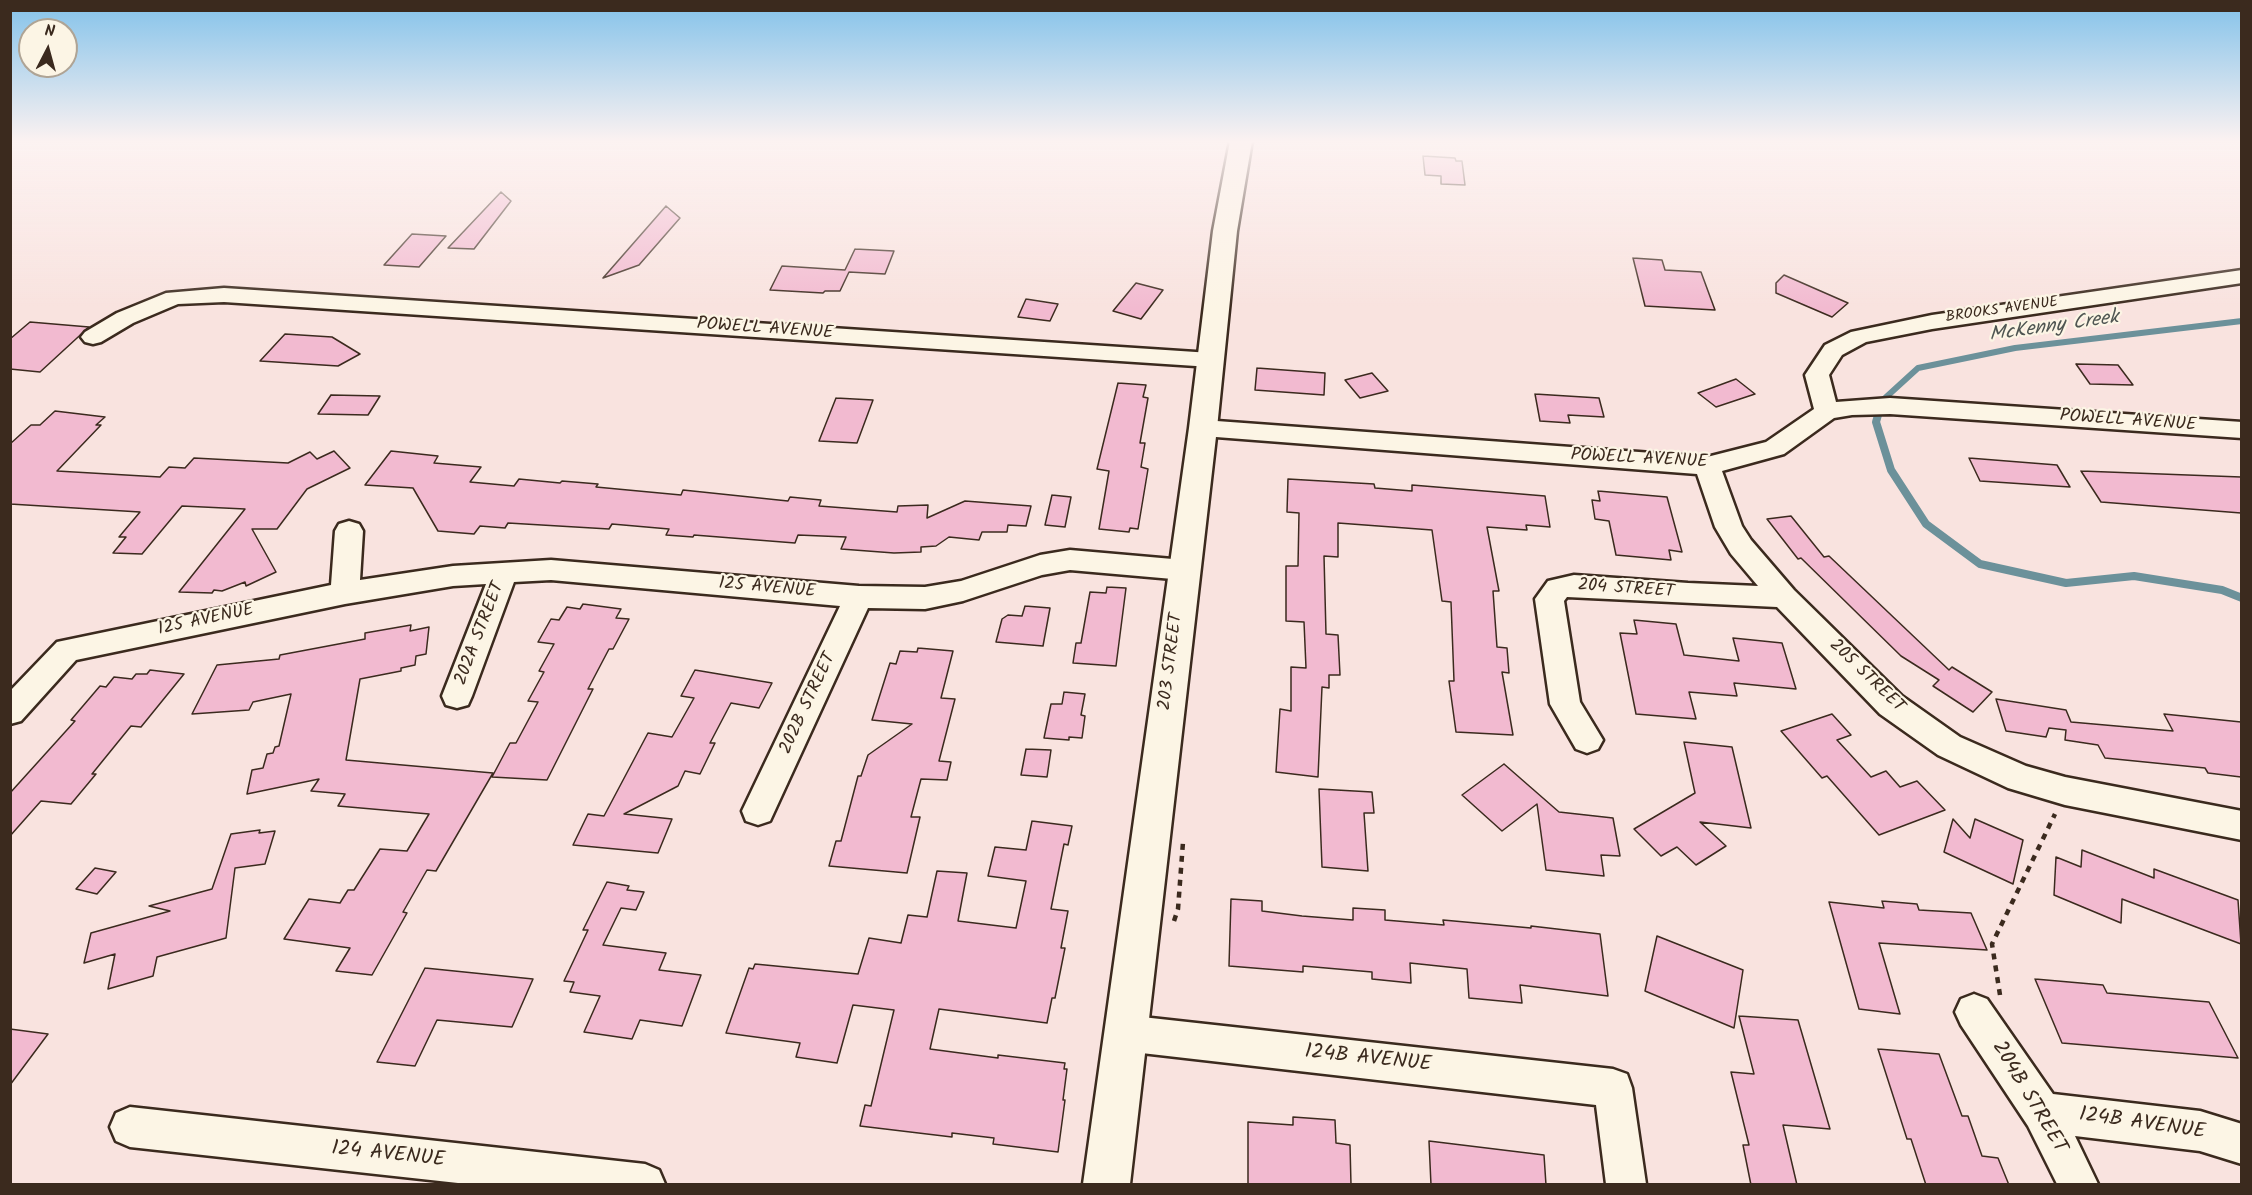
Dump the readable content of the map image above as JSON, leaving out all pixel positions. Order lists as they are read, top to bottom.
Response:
{
  "streets": {
    "main road": ["203 STREET"],
    "street": [
      "BROOKS AVENUE",
      "POWELL AVENUE",
      "125 AVENUE",
      "204 STREET",
      "202A STREET",
      "205 STREET",
      "202B STREET",
      "124B AVENUE",
      "204B STREET",
      "124 AVENUE"
    ]
  },
  "crossings": [
    ["BROOKS AVENUE", "POWELL AVENUE"],
    ["POWELL AVENUE", "203 STREET"],
    ["POWELL AVENUE", "205 STREET"],
    ["125 AVENUE", "202A STREET"],
    ["125 AVENUE", "203 STREET"],
    ["125 AVENUE", "202B STREET"],
    ["204 STREET", "205 STREET"],
    ["203 STREET", "124B AVENUE"],
    ["124B AVENUE", "204B STREET"]
  ],
  "water": ["McKenny Creek"],
  "north": "top"
}
